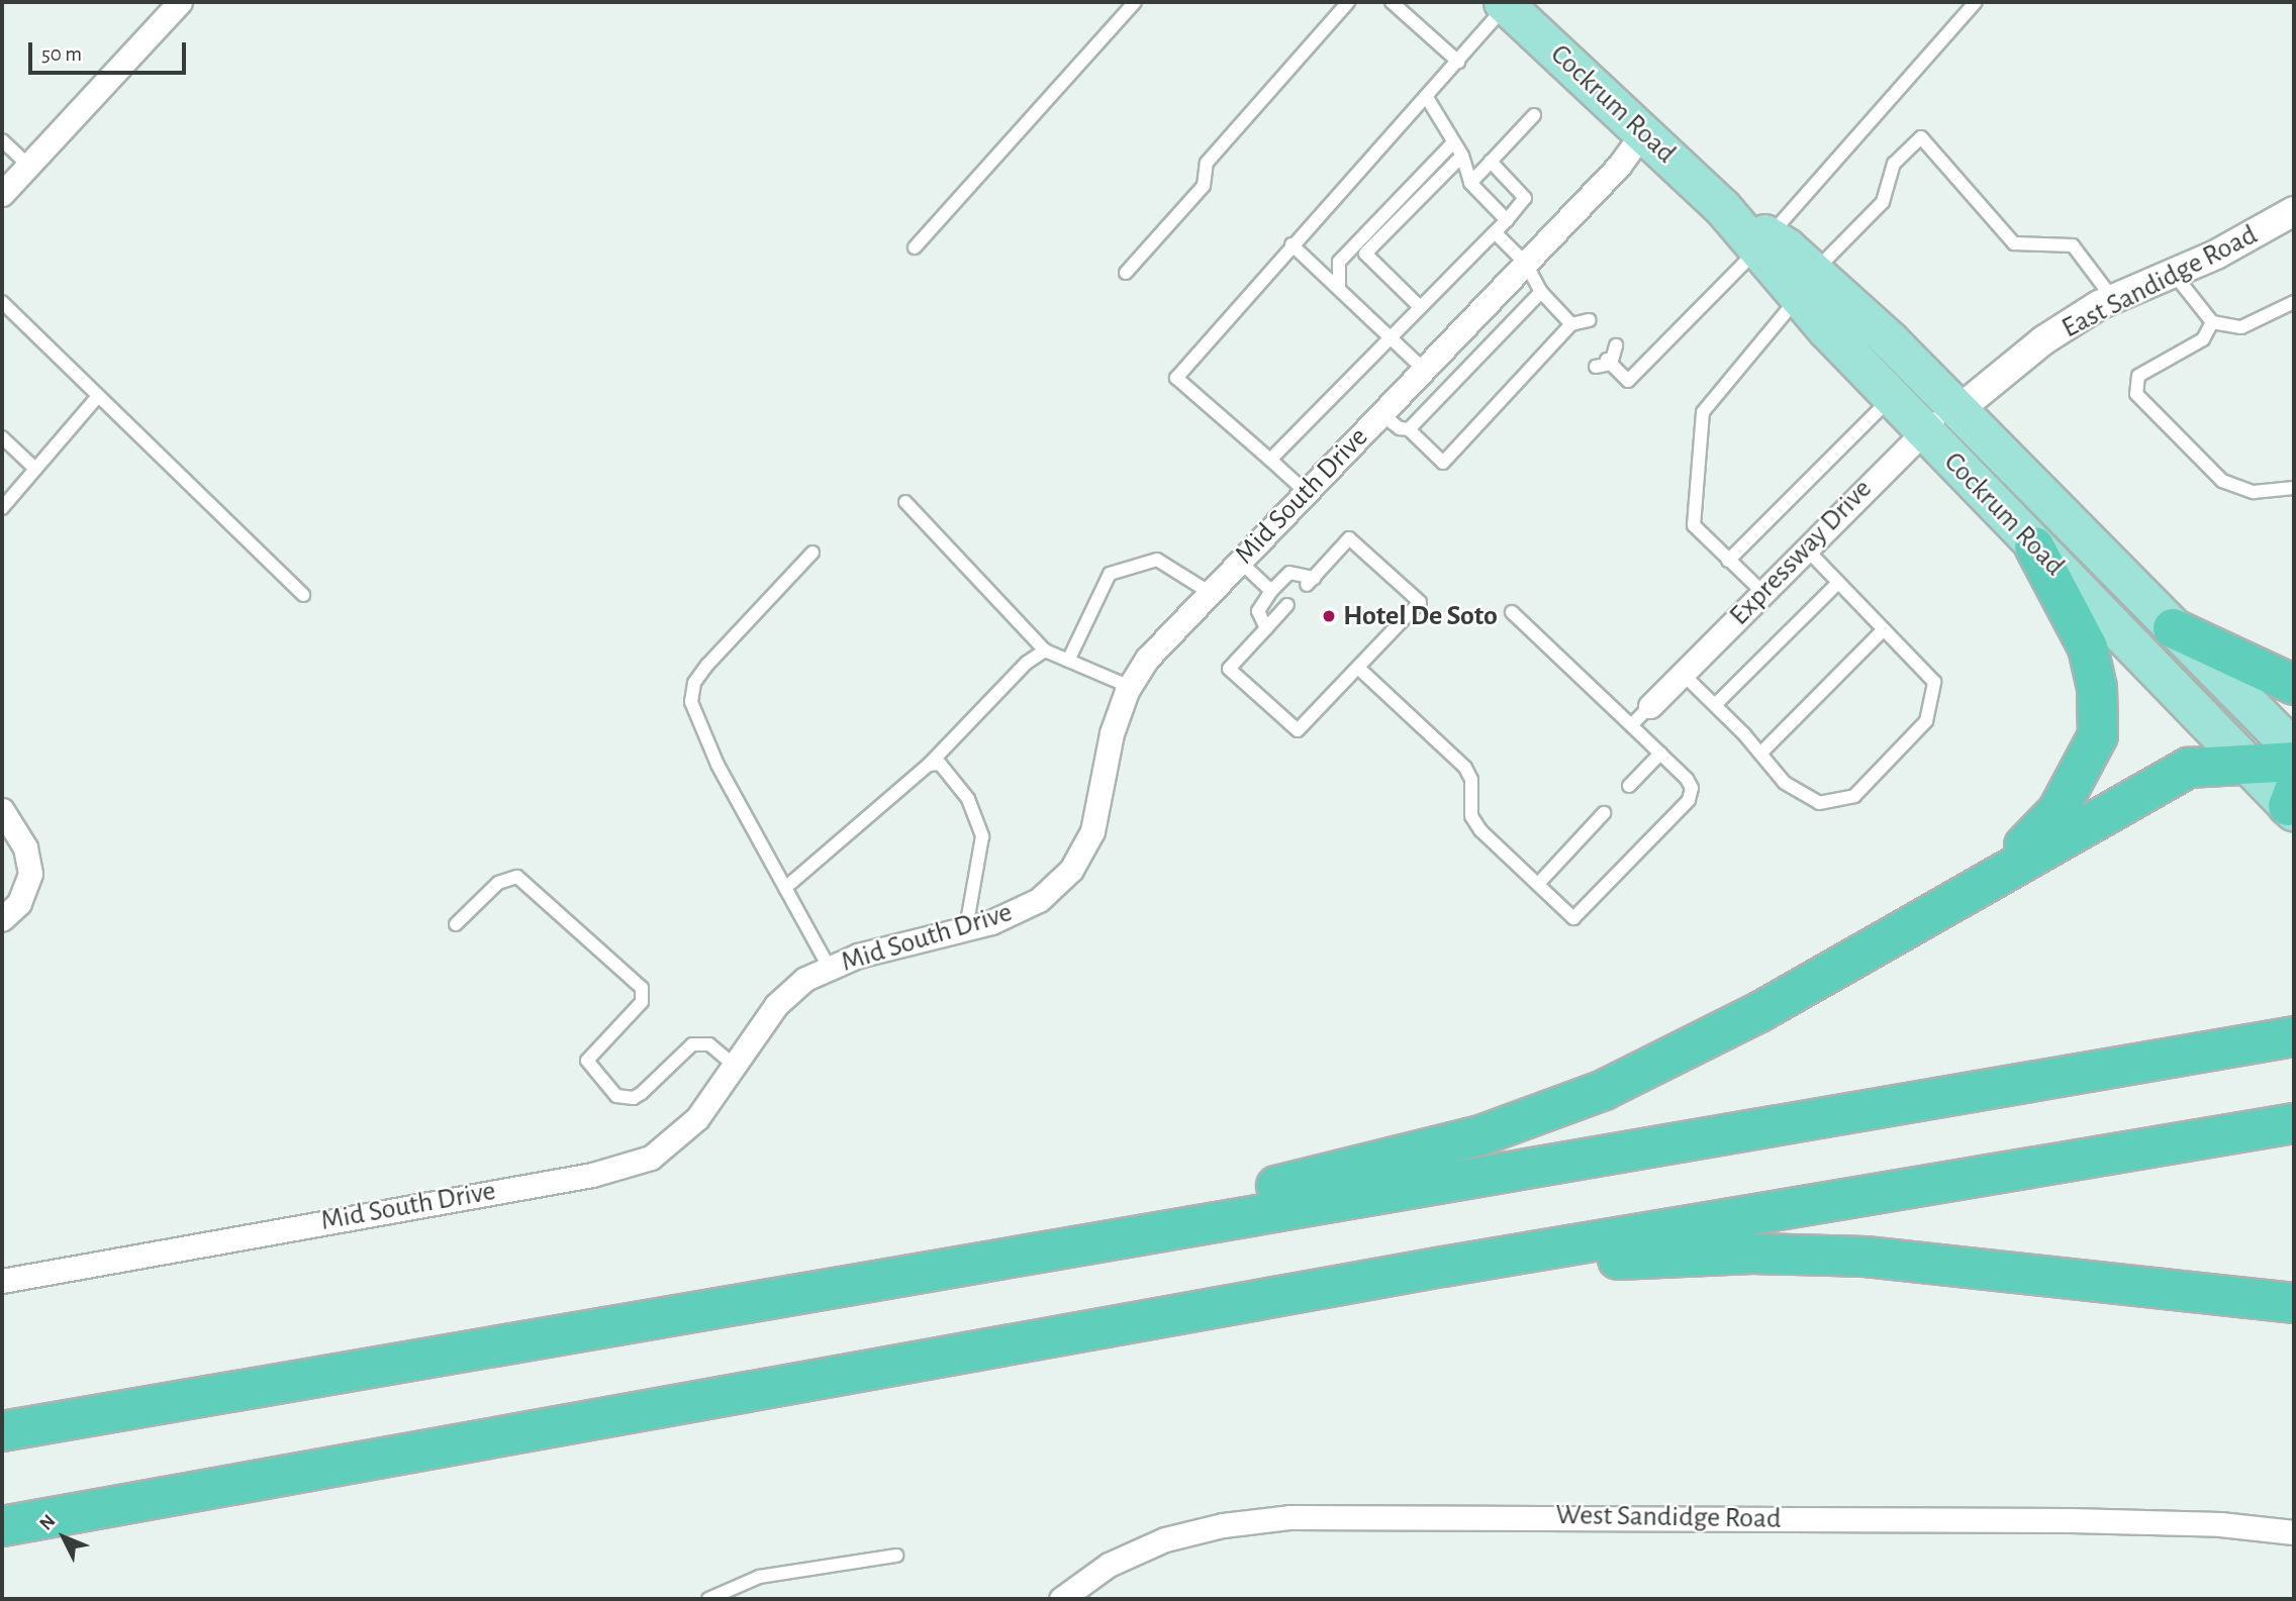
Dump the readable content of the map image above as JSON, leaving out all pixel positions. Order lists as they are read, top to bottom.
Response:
{
  "streets": {
    "main road": ["Cockrum Road"],
    "street": [
      "East Sandidge Road",
      "Mid South Drive",
      "Expressway Drive",
      "West Sandidge Road"
    ]
  },
  "crossings": [
    ["Cockrum Road", "East Sandidge Road"],
    ["Cockrum Road", "Mid South Drive"],
    ["Cockrum Road", "Expressway Drive"],
    ["East Sandidge Road", "Expressway Drive"]
  ],
  "places": ["Hotel De Soto"],
  "scale_bar": "50 m",
  "north": "top left"
}
